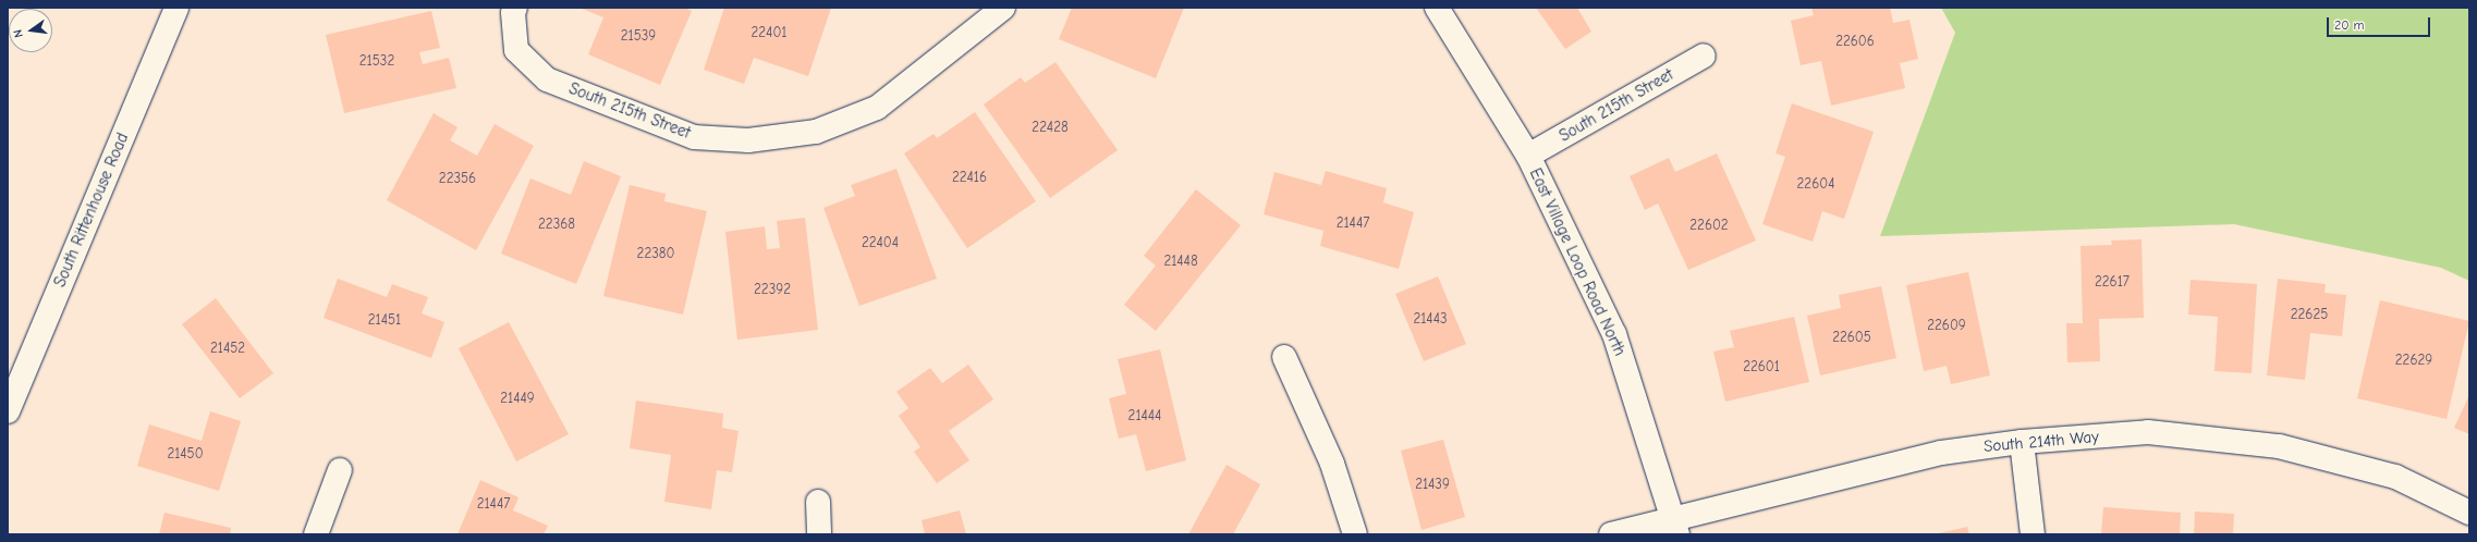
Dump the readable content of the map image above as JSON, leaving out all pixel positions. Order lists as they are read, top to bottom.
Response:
{
  "streets": {
    "street": [
      "South 215th Street",
      "South Rittenhouse Road",
      "East Village Loop Road North",
      "South 214th Way"
    ]
  },
  "crossings": [
    ["South 215th Street", "East Village Loop Road North"],
    ["East Village Loop Road North", "South 214th Way"]
  ],
  "house_numbers": [
    "22401",
    "21539",
    "22606",
    "21532",
    "22428",
    "22416",
    "22356",
    "22604",
    "21447",
    "22368",
    "22602",
    "22404",
    "22380",
    "21448",
    "22617",
    "22392",
    "22625",
    "21443",
    "21451",
    "22609",
    "22605",
    "21452",
    "22629",
    "22601",
    "21449",
    "21444",
    "21450",
    "21439",
    "21447"
  ],
  "scale_bar": "20 m",
  "north": "left"
}
